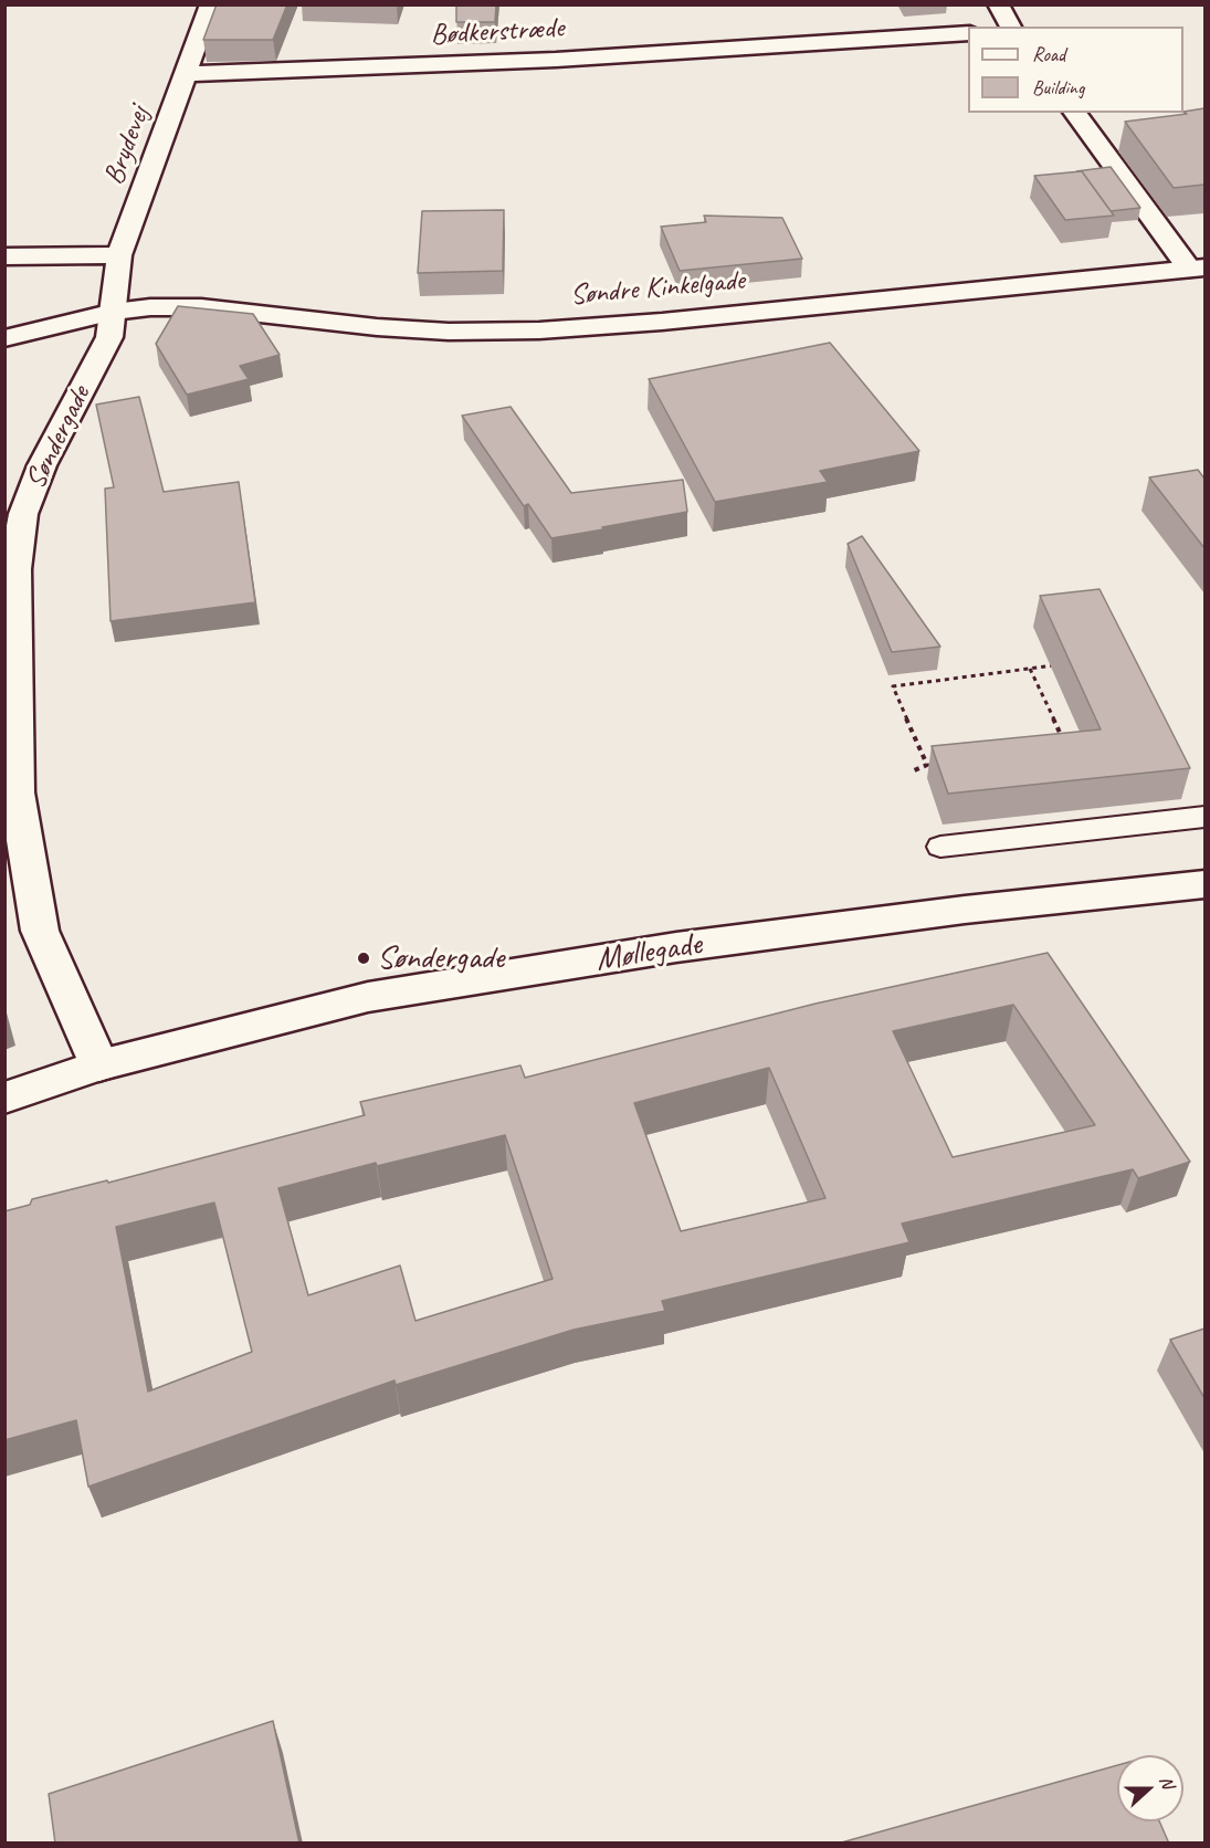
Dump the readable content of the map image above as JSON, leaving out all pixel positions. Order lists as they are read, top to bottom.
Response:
{
  "streets": {
    "street": [
      "Bødkerstræde",
      "Brydevej",
      "Søndre Kinkelgade",
      "Søndergade",
      "Møllegade"
    ]
  },
  "crossings": [
    ["Bødkerstræde", "Brydevej"],
    ["Brydevej", "Søndre Kinkelgade"],
    ["Brydevej", "Søndergade"],
    ["Søndre Kinkelgade", "Søndergade"],
    ["Søndergade", "Møllegade"]
  ],
  "places": ["Søndergade"],
  "legend": ["Road", "Building"],
  "north": "right"
}
